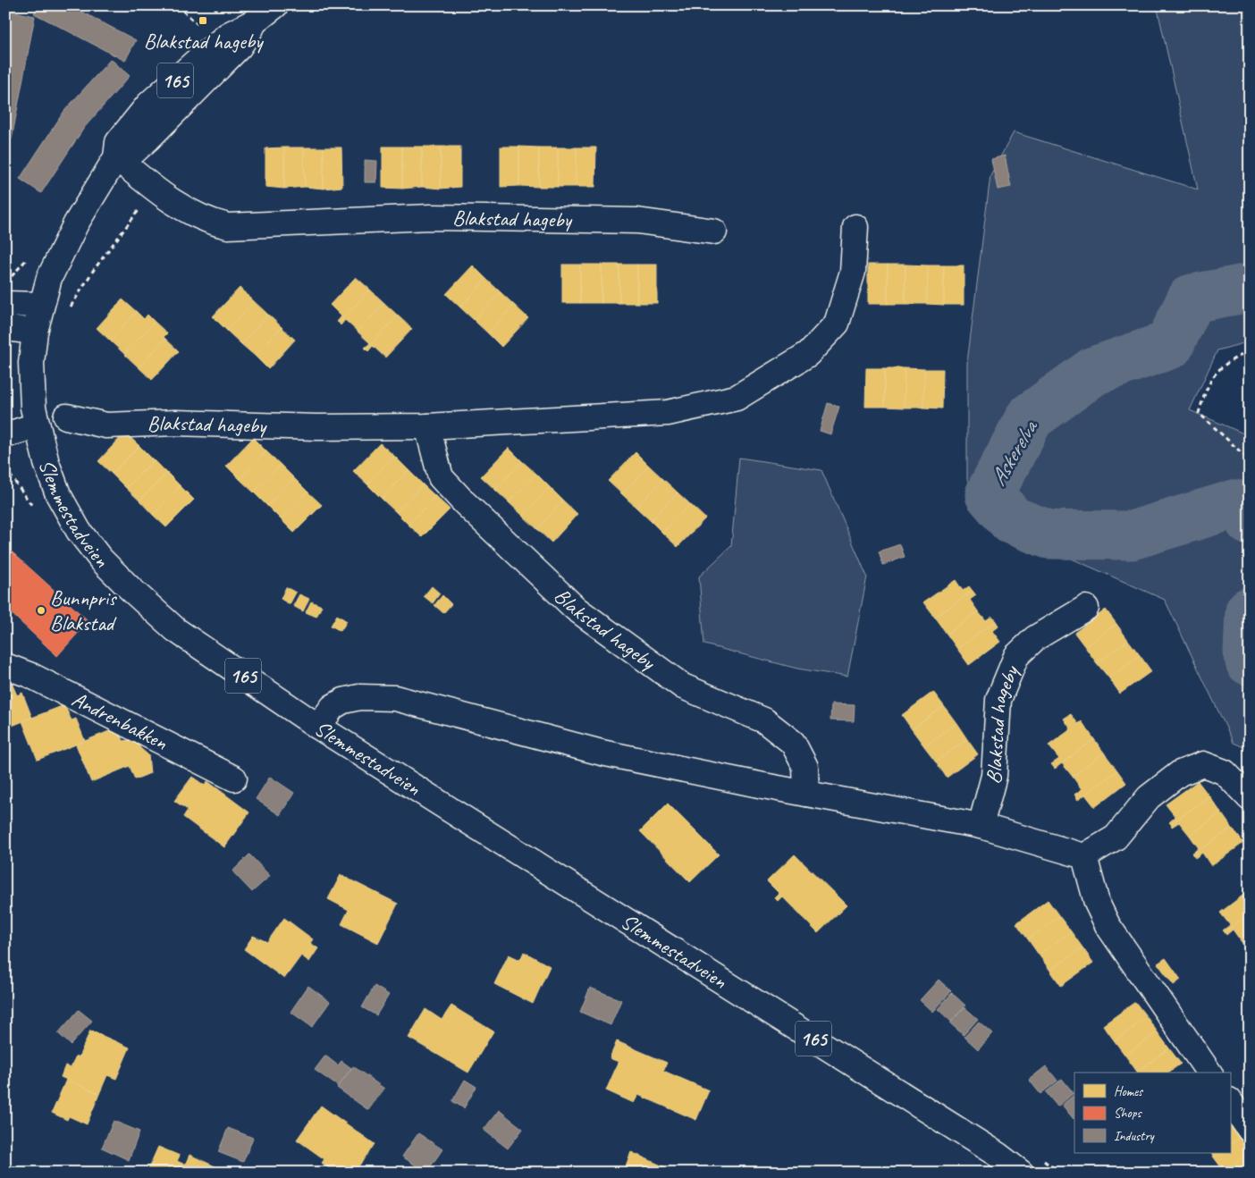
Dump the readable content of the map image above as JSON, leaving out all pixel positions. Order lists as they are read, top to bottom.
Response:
{
  "streets": {
    "street": [
      "165",
      "Blakstad hageby",
      "Slemmestadveien",
      "Andrenbakken"
    ]
  },
  "crossings": [
    ["Blakstad hageby", "Slemmestadveien"]
  ],
  "water": ["Askerelva"],
  "places": {
    "transit": ["Blakstad hageby"],
    "other": ["Bunnpris Blakstad"]
  },
  "legend": ["Homes", "Shops", "Industry"]
}
